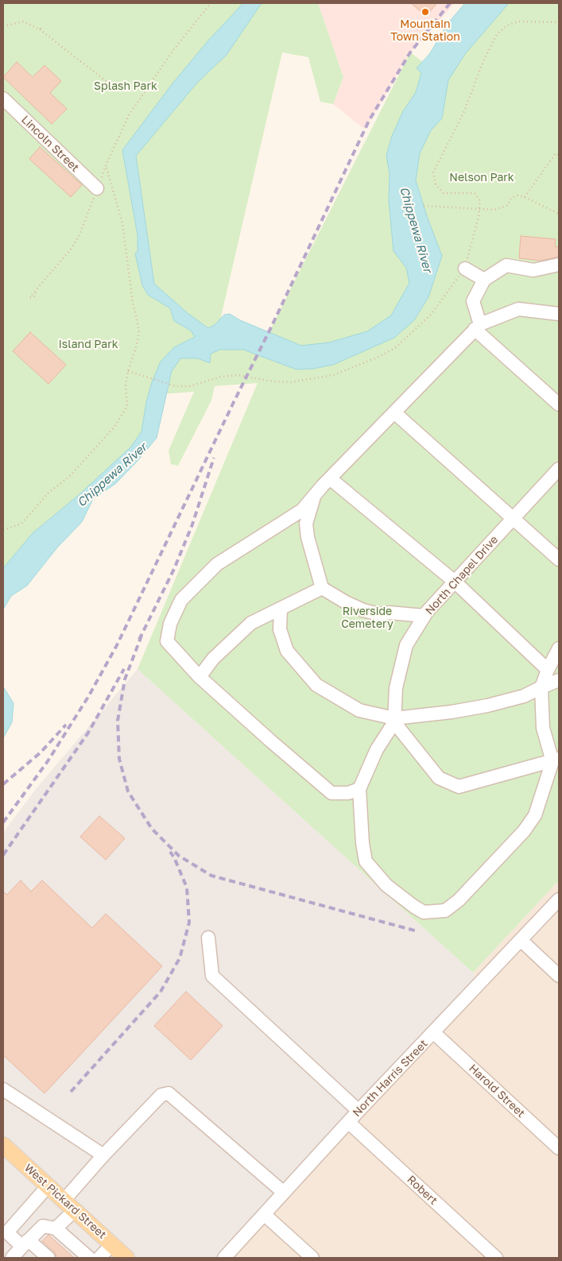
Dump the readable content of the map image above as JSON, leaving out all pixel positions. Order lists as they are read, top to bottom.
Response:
{
  "streets": {
    "main road": ["West Pickard Street"],
    "street": [
      "Lincoln Street",
      "North Chapel Drive",
      "North Harris Street",
      "Harold Street",
      "Robert"
    ]
  },
  "crossings": [
    ["North Harris Street", "Harold Street"],
    ["North Harris Street", "Robert"]
  ],
  "water": ["Chippewa River"],
  "parks": [
    "Splash Park",
    "Nelson Park",
    "Island Park",
    "Riverside Cemetery"
  ],
  "places": ["Mountain Town Station"]
}
